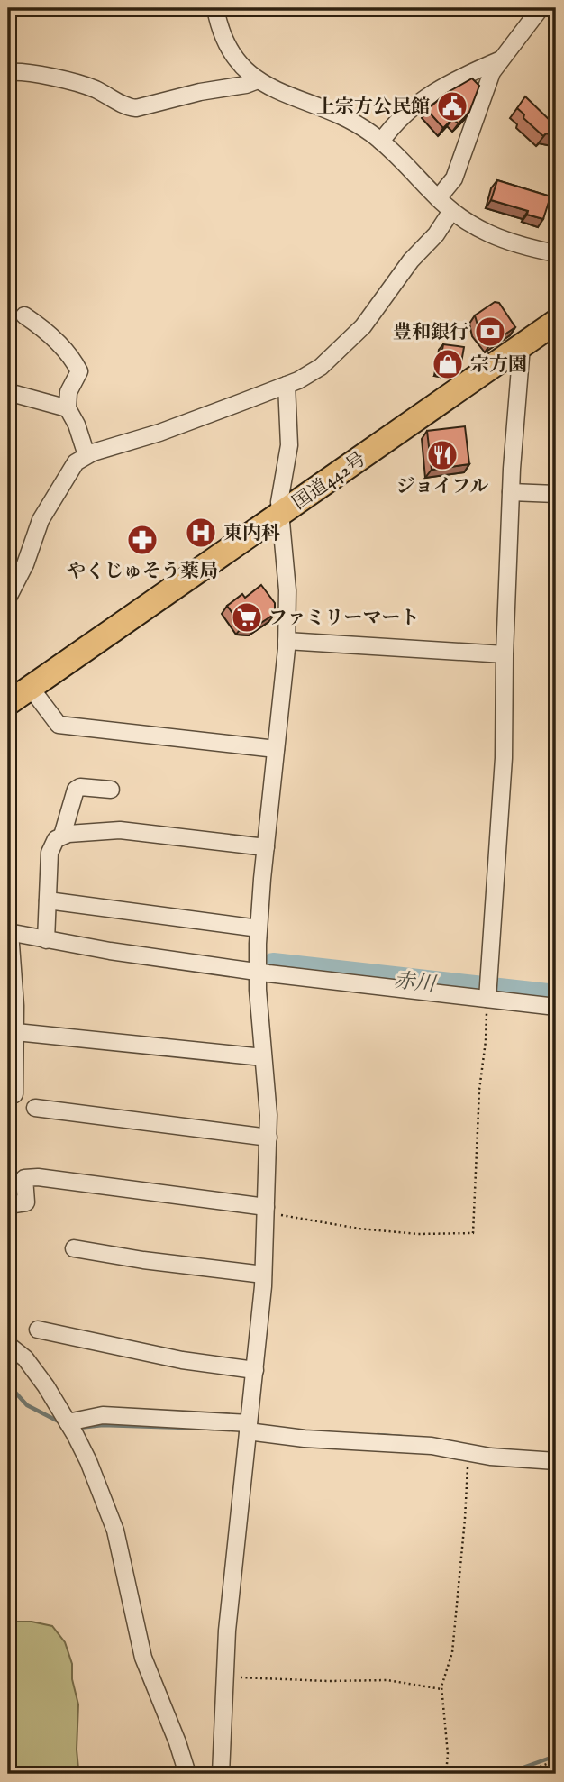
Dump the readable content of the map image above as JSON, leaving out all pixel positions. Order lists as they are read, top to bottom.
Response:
{
  "streets": {
    "highway": ["国道442号"]
  },
  "water": ["赤川"],
  "places": {
    "public building": ["上宗方公民館"],
    "bank": ["豊和銀行"],
    "shop": ["宗方園"],
    "restaurant": ["ジョイフル"],
    "hospital": ["東内科"],
    "pharmacy": ["やくじゅそう薬局"],
    "supermarket": ["ファミリーマート"]
  }
}
